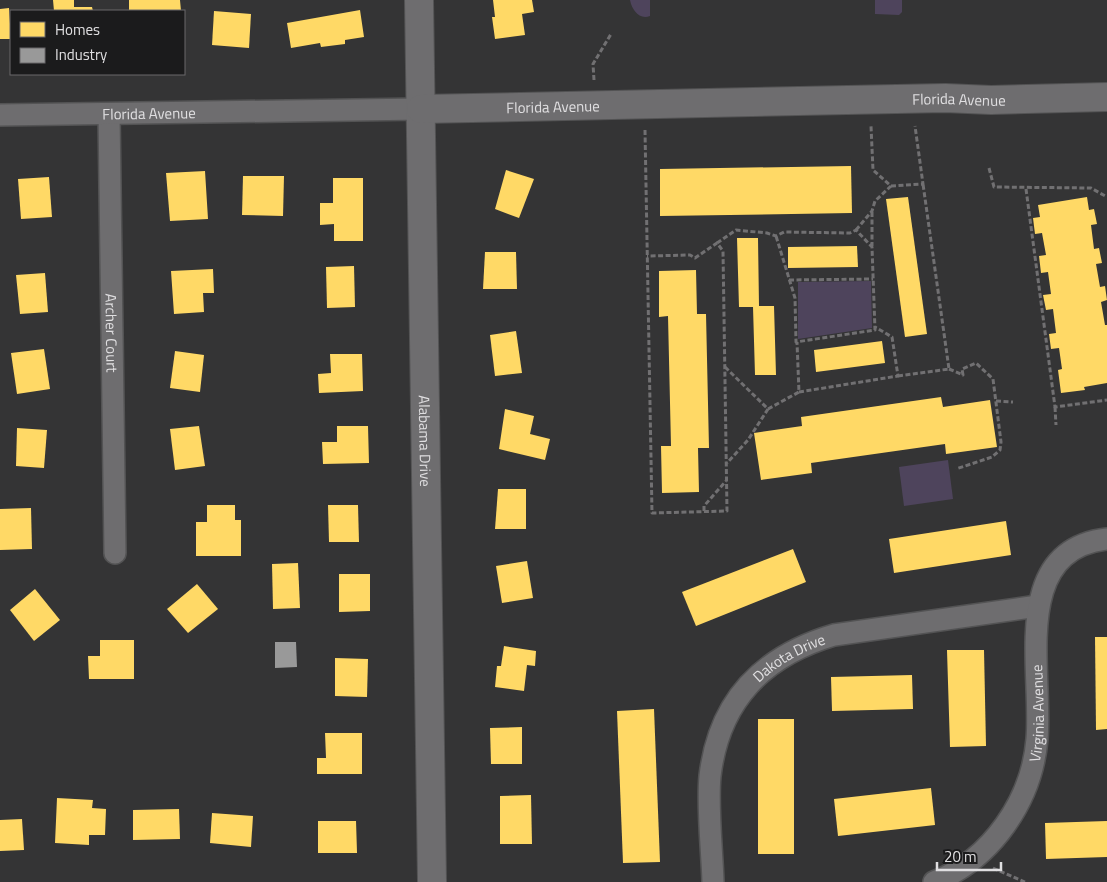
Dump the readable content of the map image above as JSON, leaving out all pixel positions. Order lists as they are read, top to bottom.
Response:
{
  "streets": {
    "street": [
      "Florida Avenue",
      "Archer Court",
      "Alabama Drive",
      "Dakota Drive",
      "Virginia Avenue"
    ]
  },
  "crossings": [
    ["Florida Avenue", "Archer Court"],
    ["Florida Avenue", "Alabama Drive"],
    ["Dakota Drive", "Virginia Avenue"]
  ],
  "legend": ["Homes", "Industry"],
  "scale_bar": "20 m"
}
